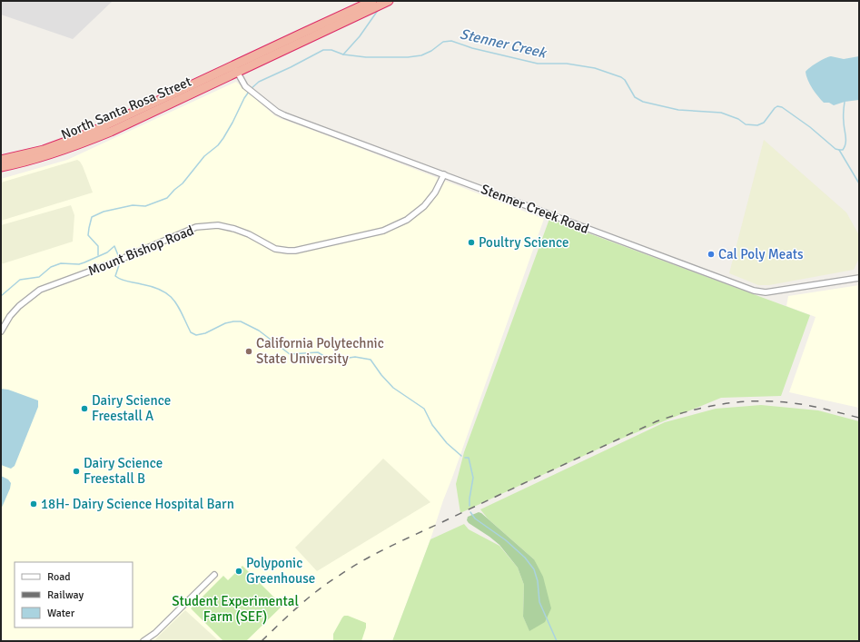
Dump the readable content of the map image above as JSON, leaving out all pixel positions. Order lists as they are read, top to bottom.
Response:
{
  "streets": {
    "highway": ["North Santa Rosa Street"],
    "street": ["Stenner Creek Road", "Mount Bishop Road"]
  },
  "crossings": [
    ["North Santa Rosa Street", "Stenner Creek Road"],
    ["Stenner Creek Road", "Mount Bishop Road"]
  ],
  "water": ["Stenner Creek"],
  "parks": ["Student Experimental Farm (SEF)"],
  "places": [
    "Poultry Science",
    "Cal Poly Meats",
    "California Polytechnic State University",
    "Dairy Science Freestall A",
    "Dairy Science Freestall B",
    "18H- Dairy Science Hospital Barn",
    "Polyponic Greenhouse"
  ],
  "legend": ["Road", "Railway", "Water"]
}
